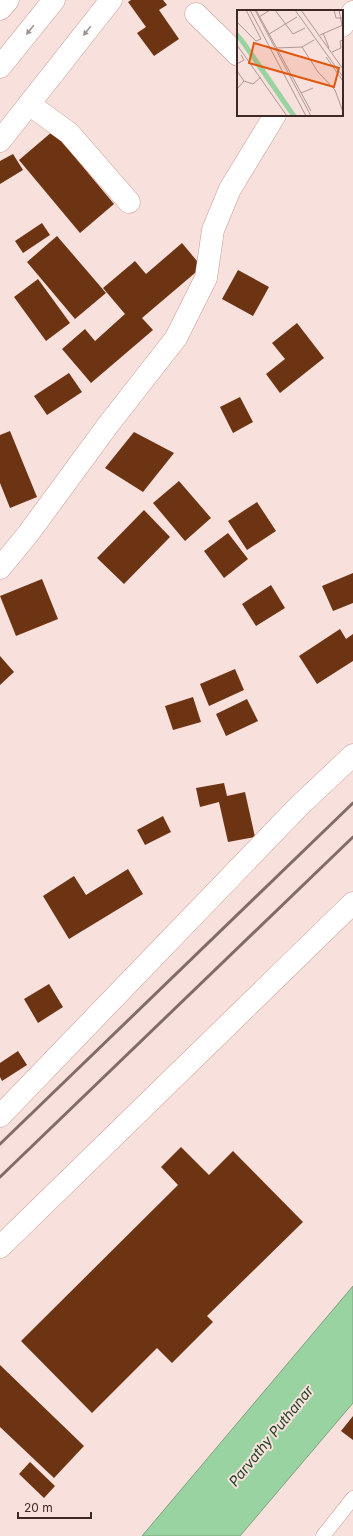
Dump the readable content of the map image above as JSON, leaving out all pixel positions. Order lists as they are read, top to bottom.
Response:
{
  "water": ["Parvathy Puthanar"],
  "scale_bar": "20 m"
}
